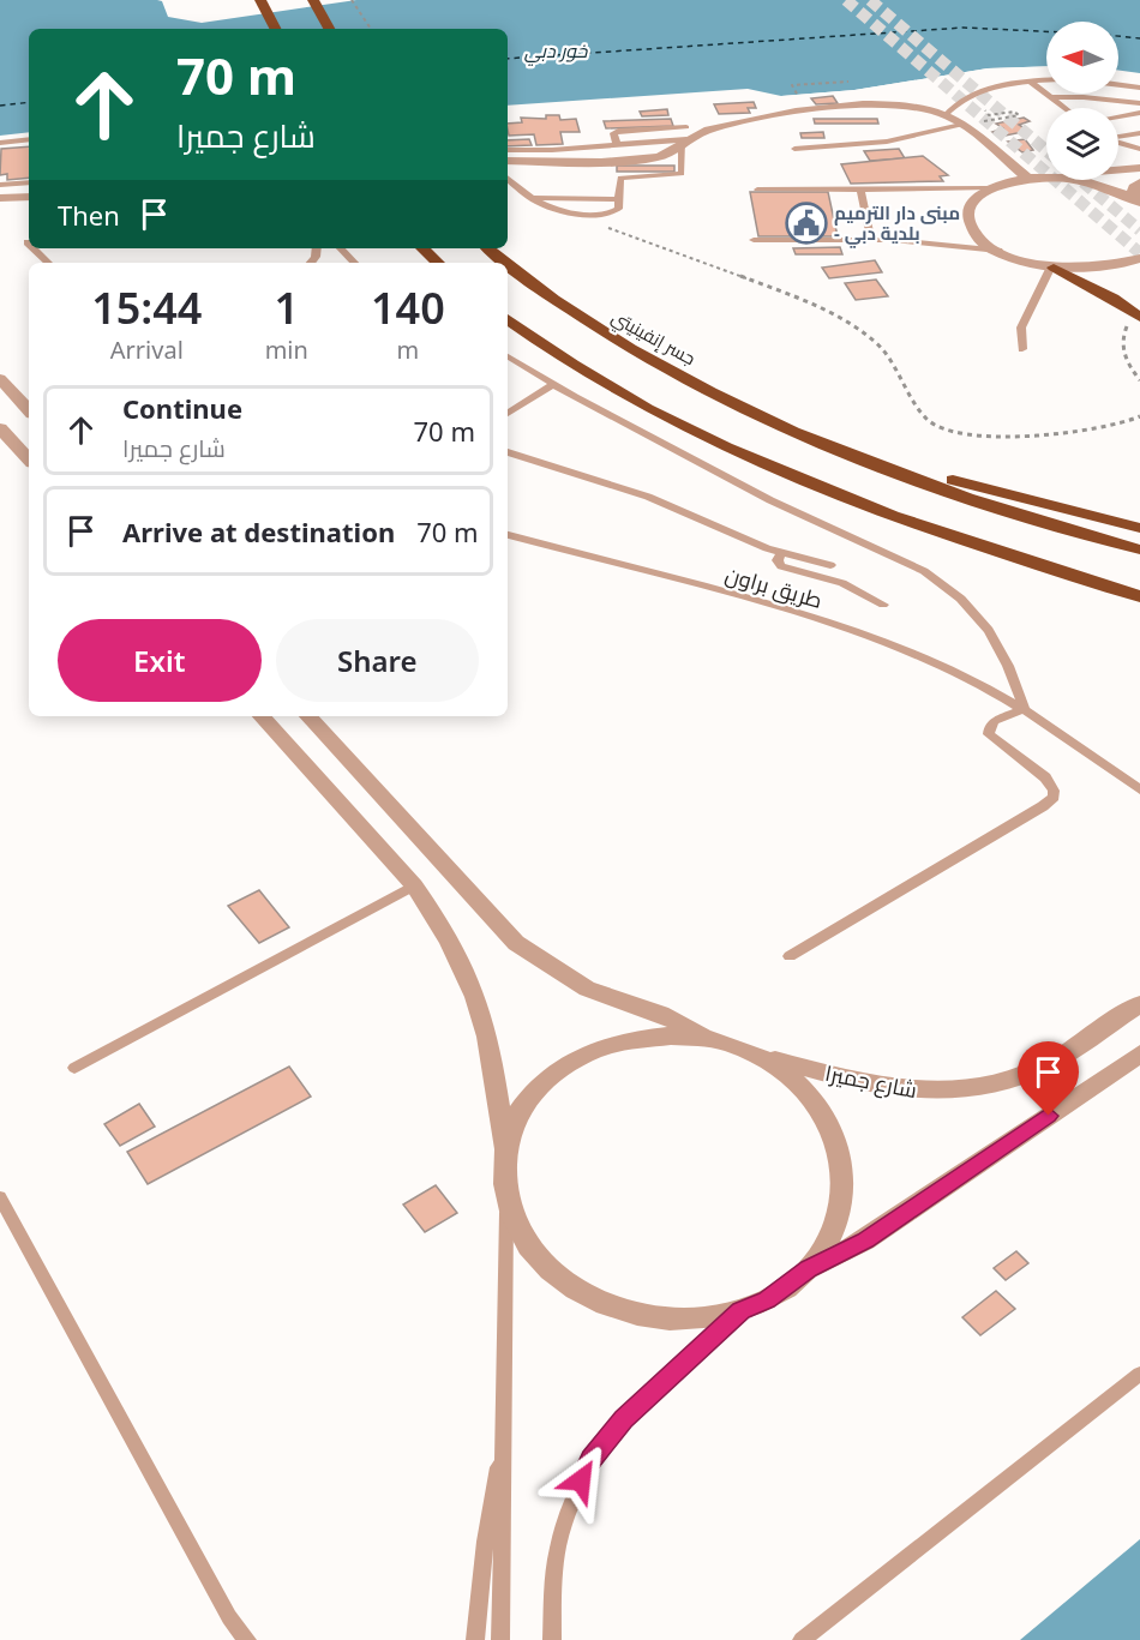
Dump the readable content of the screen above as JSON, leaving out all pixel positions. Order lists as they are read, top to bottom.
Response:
{
  "streets": {
    "highway": ["جسر إنفينيتي"],
    "street": ["شارع جميرا"],
    "lane": ["طريق براون"]
  },
  "water": ["خور دبي"],
  "places": {
    "public building": ["مبنى دار الترميم - بلدية دبي"]
  },
  "north": "left",
  "page": {
    "turn": ["70 m", "شارع جميرا"],
    "then": "Then",
    "eta": [
      "15:44",
      "Arrival",
      "1",
      "min",
      "140",
      "m"
    ],
    "list": [
      {
        "name": "Continue",
        "note": "شارع جميرا",
        "value": "70 m"
      },
      {
        "name": "Arrive at destination",
        "value": "70 m"
      }
    ],
    "buttons": ["Exit", "Share"]
  }
}
